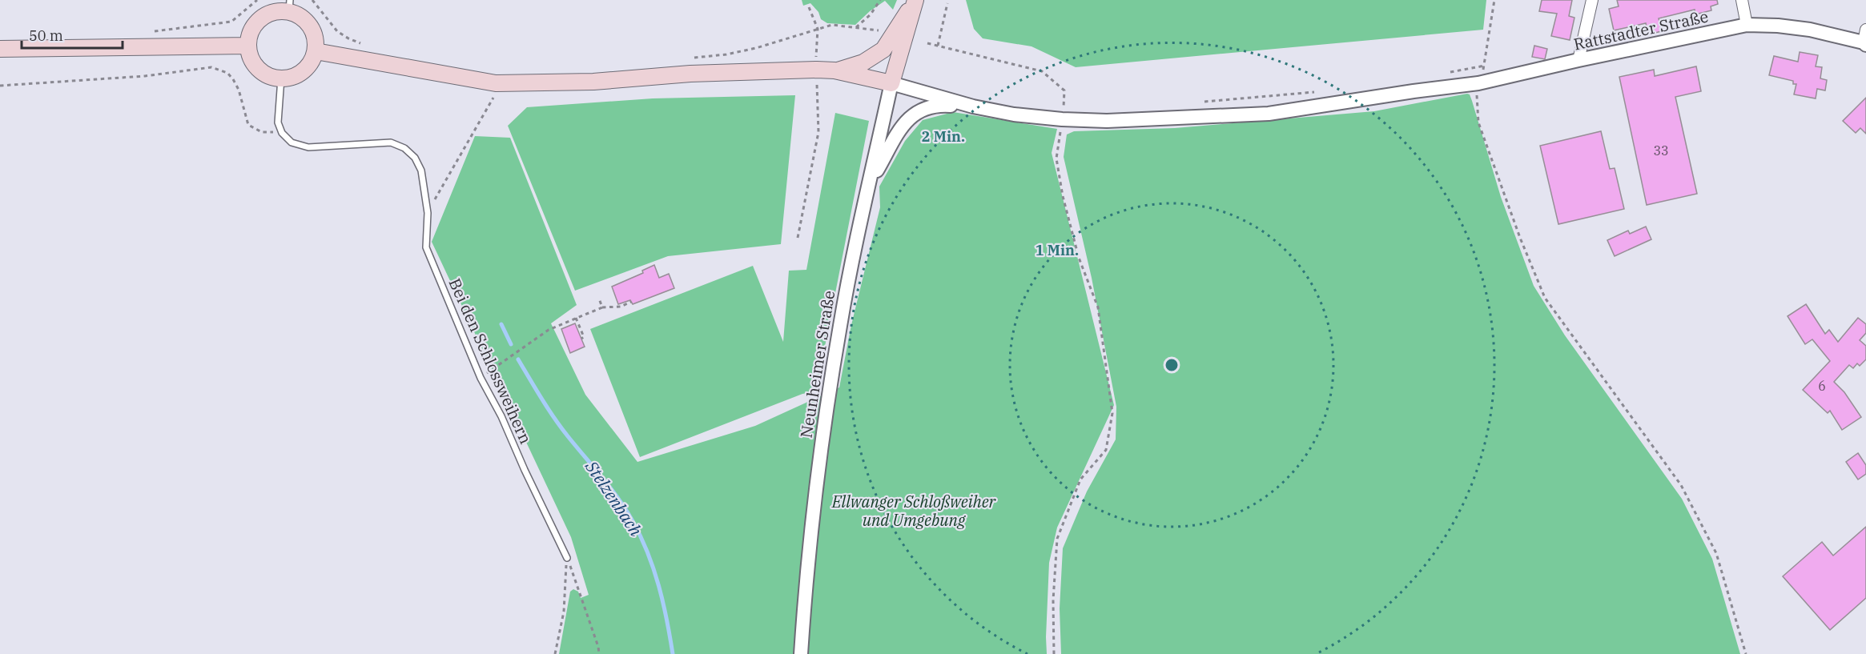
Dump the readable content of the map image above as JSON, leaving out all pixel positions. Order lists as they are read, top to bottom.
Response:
{
  "streets": {
    "street": ["Rattstadter Straße", "Neunheimer Straße"],
    "lane": ["Bei den Schlossweihern"]
  },
  "water": ["Stelzenbach"],
  "parks": ["Ellwanger Schloßweiher und Umgebung"],
  "house_numbers": ["33", "6"],
  "scale_bar": "50 m",
  "rings": ["2 Min.", "1 Min."]
}
